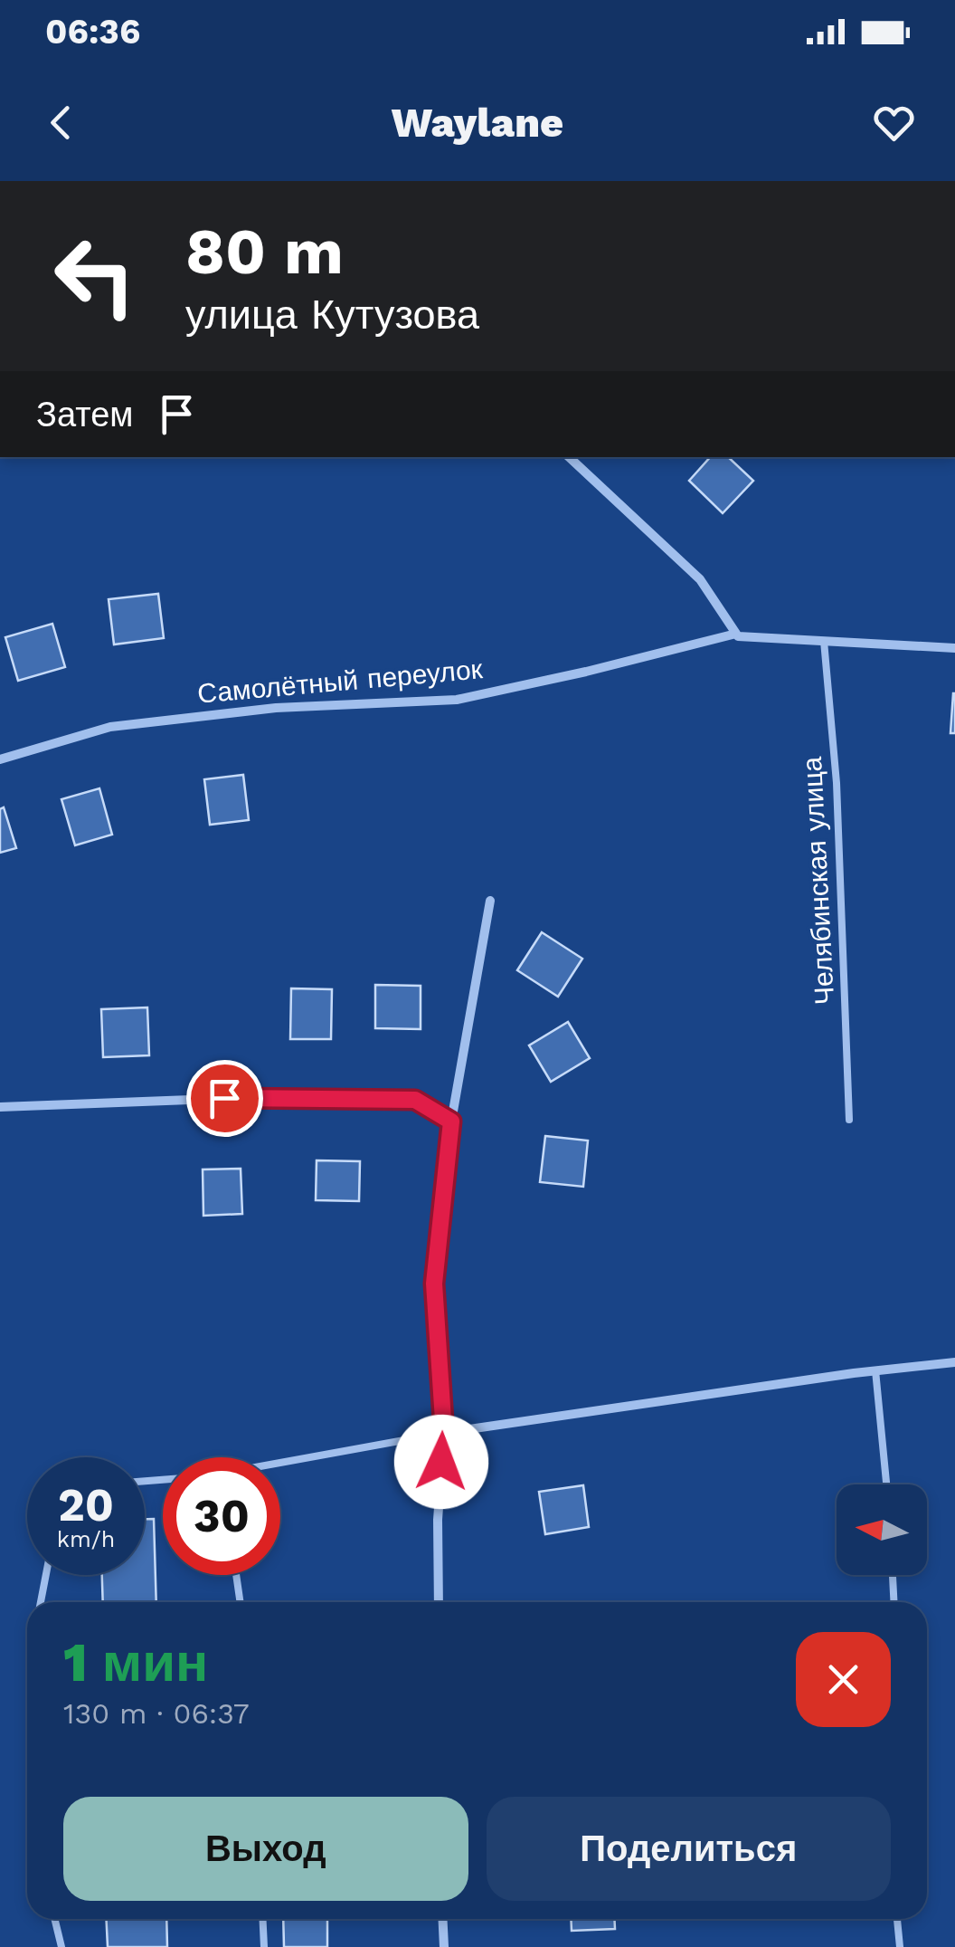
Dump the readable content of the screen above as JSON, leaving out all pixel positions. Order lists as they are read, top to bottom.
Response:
{
  "streets": {
    "street": ["Самолётный переулок"],
    "lane": ["Челябинская улица"]
  },
  "crossings": [
    ["Самолётный переулок", "Челябинская улица"]
  ],
  "north": "left",
  "page": {
    "status": "06:36",
    "header": "Waylane",
    "turn": ["80 m", "улица Кутузова"],
    "then": "Затем",
    "speed": "20 km/h",
    "limit": "30",
    "heading": ["1 мин", "130 m · 06:37"],
    "buttons": ["Выход", "Поделиться"]
  }
}
